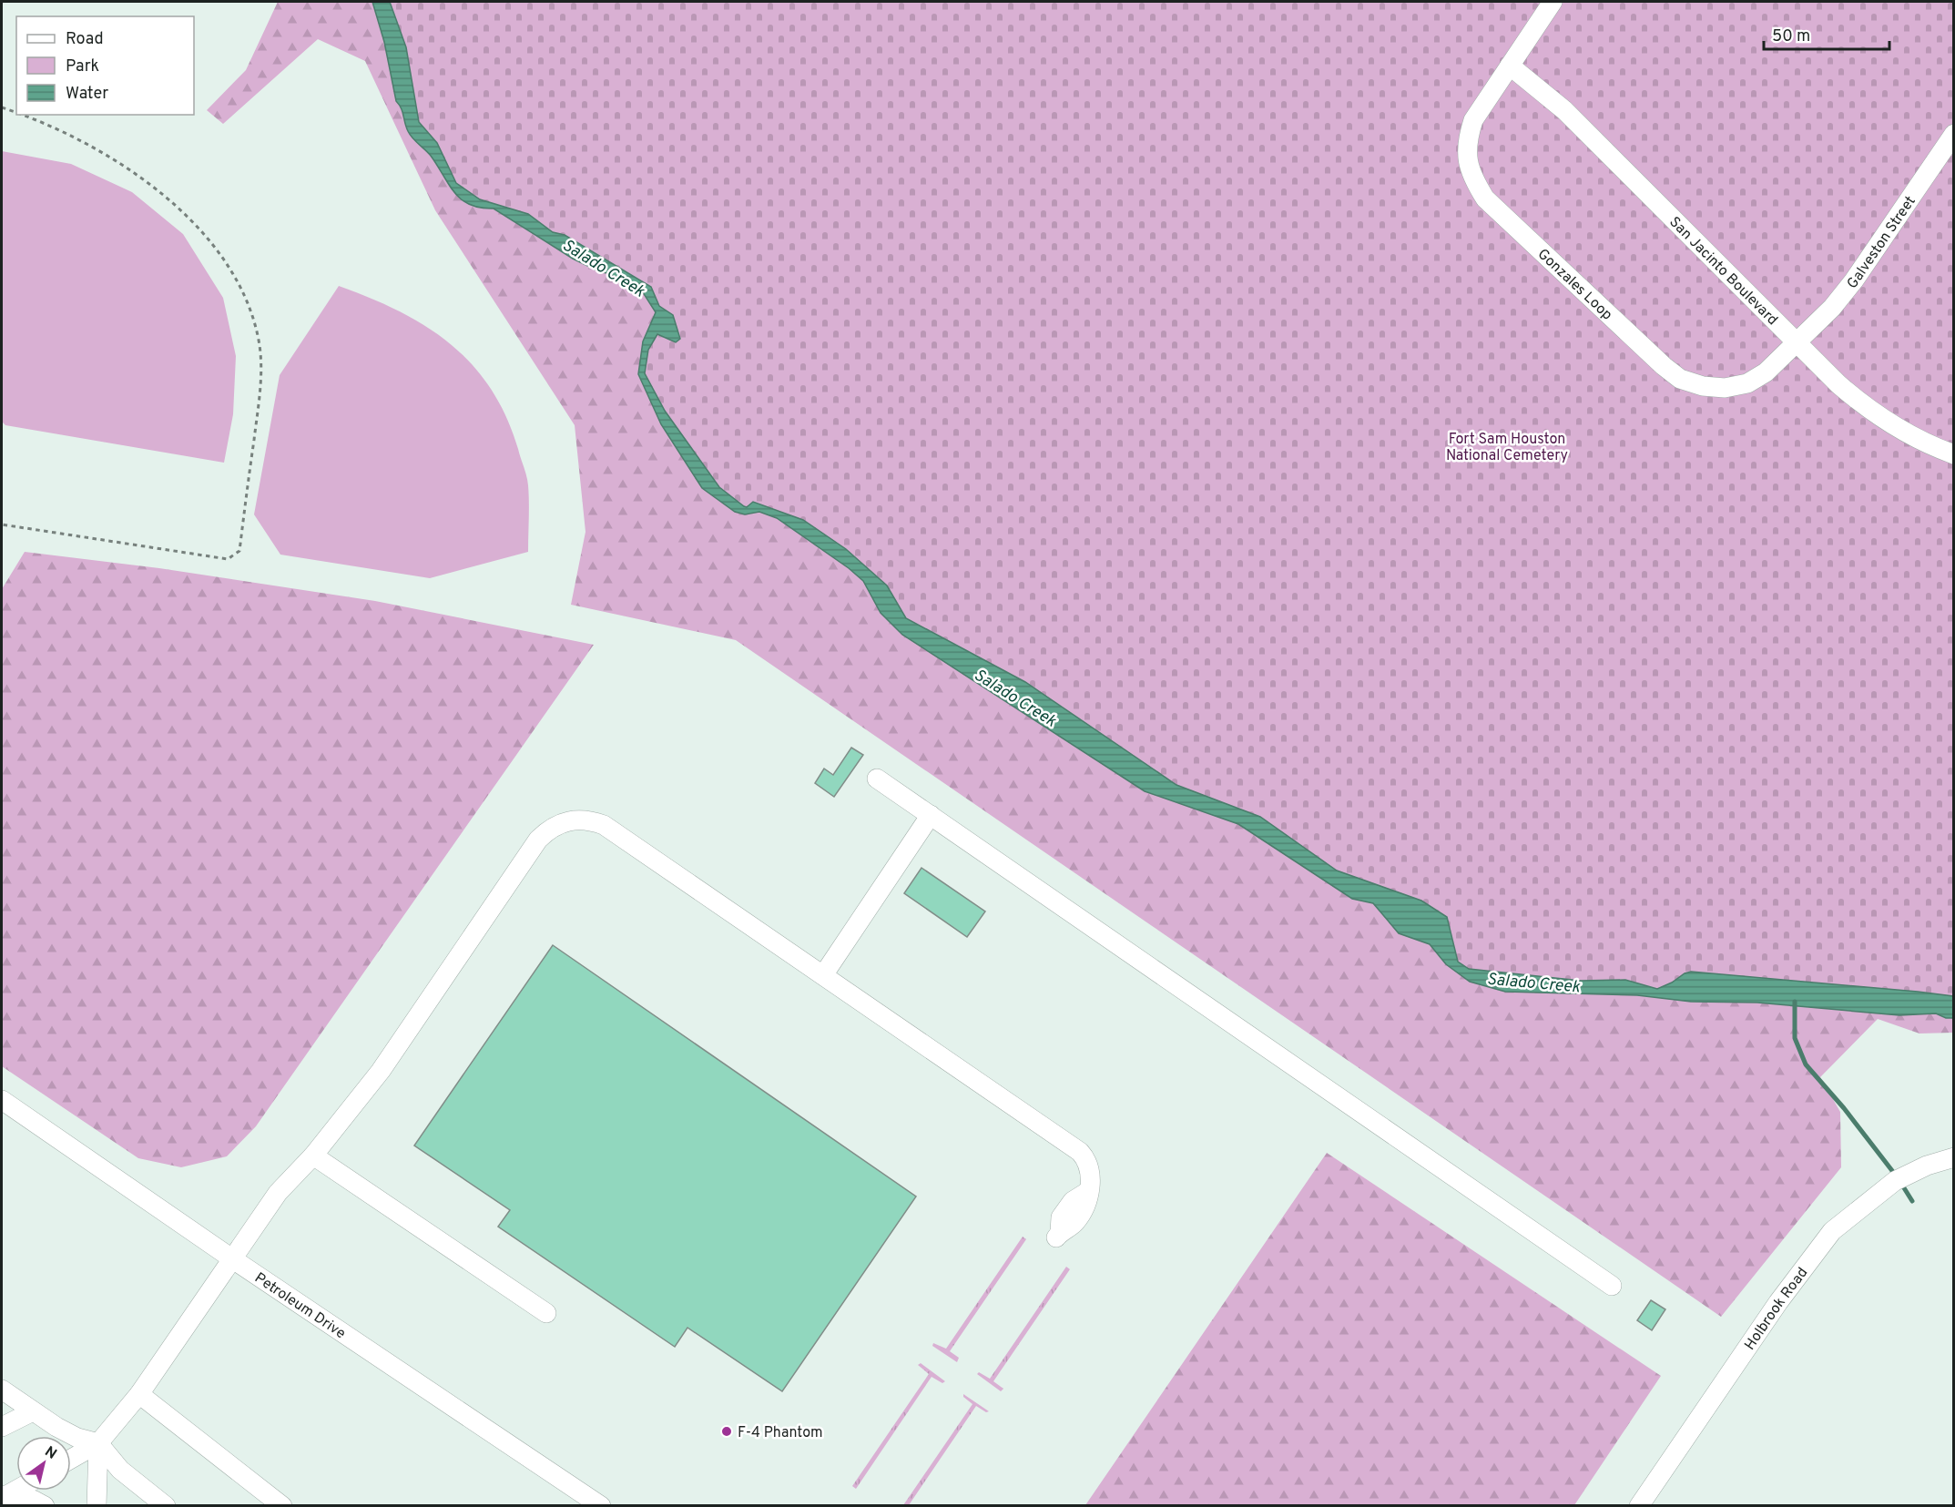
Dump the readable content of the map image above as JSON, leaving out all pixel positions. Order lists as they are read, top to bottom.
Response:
{
  "streets": {
    "street": [
      "Galveston Street",
      "San Jacinto Boulevard",
      "Gonzales Loop",
      "Petroleum Drive",
      "Holbrook Road"
    ]
  },
  "crossings": [
    ["Galveston Street", "San Jacinto Boulevard"],
    ["Galveston Street", "Gonzales Loop"],
    ["San Jacinto Boulevard", "Gonzales Loop"]
  ],
  "water": ["Salado Creek"],
  "parks": ["Fort Sam Houston National Cemetery"],
  "places": ["F-4 Phantom"],
  "legend": ["Road", "Park", "Water"],
  "scale_bar": "50 m",
  "north": "top right"
}
